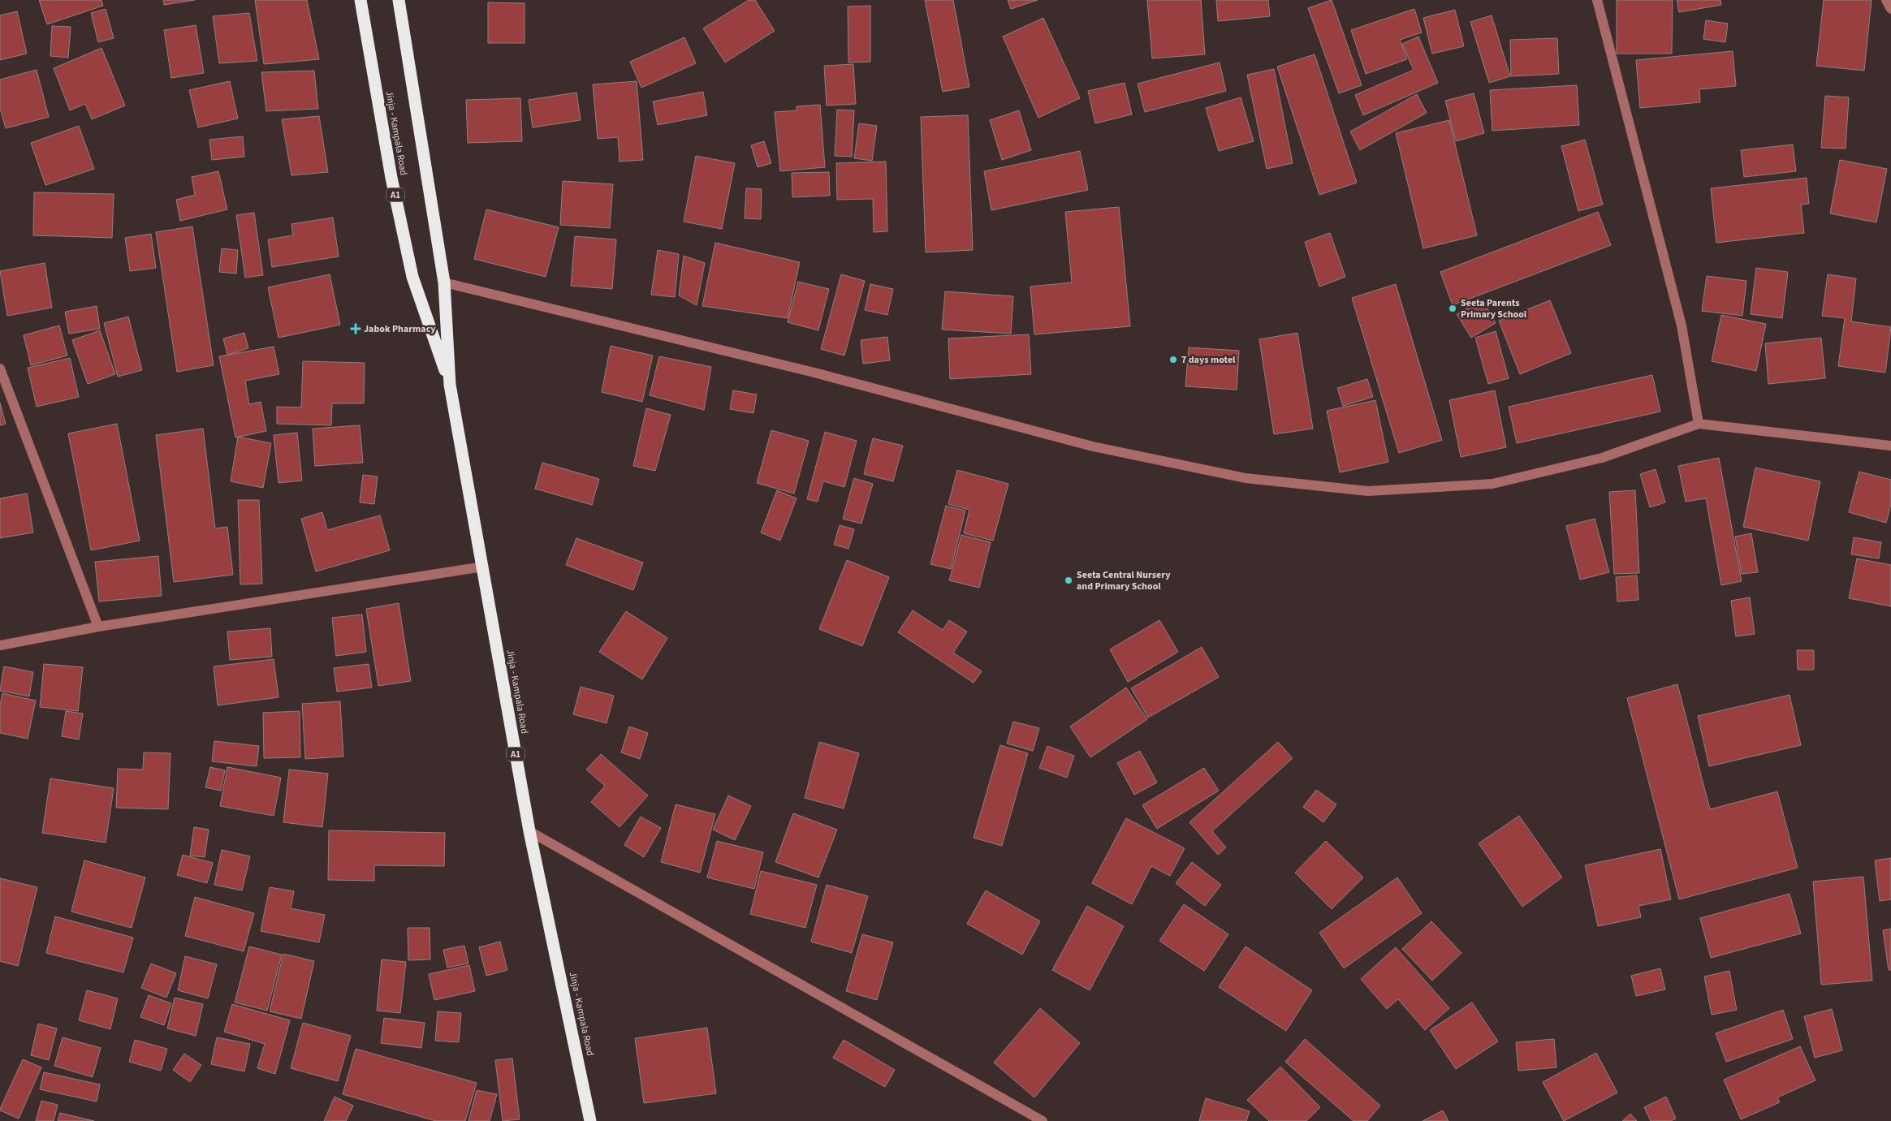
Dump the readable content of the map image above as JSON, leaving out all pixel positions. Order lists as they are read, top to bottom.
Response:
{
  "streets": {
    "highway": ["Jinja - Kampala Road", "A1"]
  },
  "places": {
    "other": ["Seeta Parents Primary School", "7 days motel", "Seeta Central Nursery and Primary School"],
    "health": ["Jabok Pharmacy"]
  }
}
